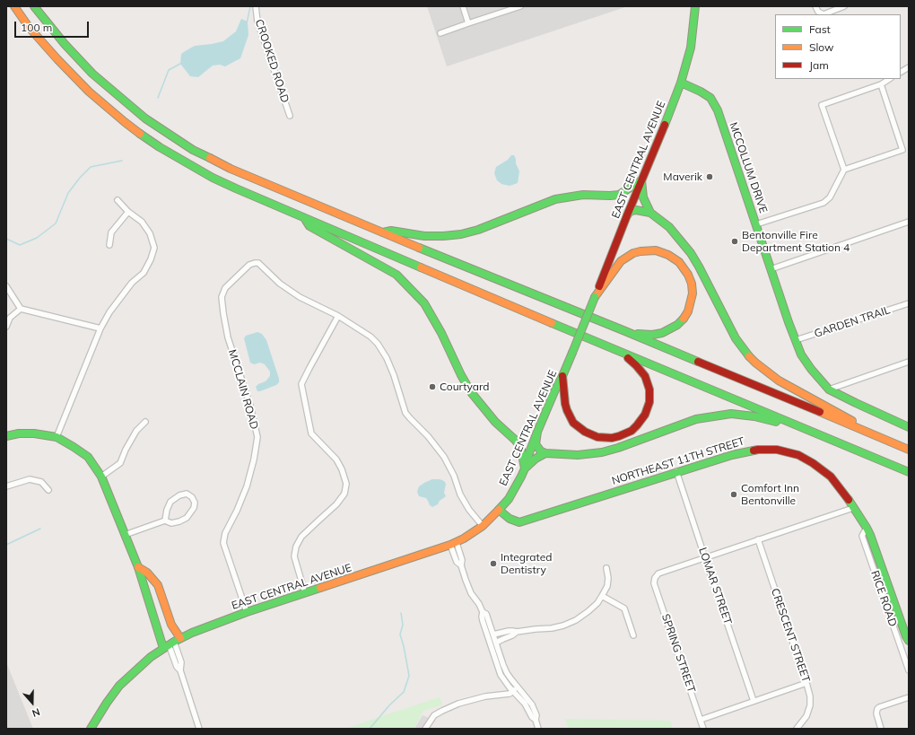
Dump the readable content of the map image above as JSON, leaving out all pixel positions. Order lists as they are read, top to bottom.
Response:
{
  "streets": {
    "main road": ["EAST CENTRAL AVENUE", "MCCOLLUM DRIVE", "NORTHEAST 11TH STREET"],
    "street": [
      "CROOKED ROAD",
      "GARDEN TRAIL",
      "MCCLAIN ROAD",
      "LOMAR STREET",
      "RICE ROAD",
      "CRESCENT STREET",
      "SPRING STREET"
    ]
  },
  "crossings": [
    ["EAST CENTRAL AVENUE", "MCCOLLUM DRIVE"],
    ["EAST CENTRAL AVENUE", "MCCLAIN ROAD"],
    ["EAST CENTRAL AVENUE", "NORTHEAST 11TH STREET"],
    ["MCCOLLUM DRIVE", "GARDEN TRAIL"],
    ["NORTHEAST 11TH STREET", "LOMAR STREET"],
    ["NORTHEAST 11TH STREET", "RICE ROAD"],
    ["LOMAR STREET", "SPRING STREET"]
  ],
  "places": [
    "Maverik",
    "Bentonville Fire Department Station 4",
    "Courtyard",
    "Comfort Inn Bentonville",
    "Integrated Dentistry"
  ],
  "legend": ["Fast", "Slow", "Jam"],
  "scale_bar": "100 m",
  "north": "bottom"
}
